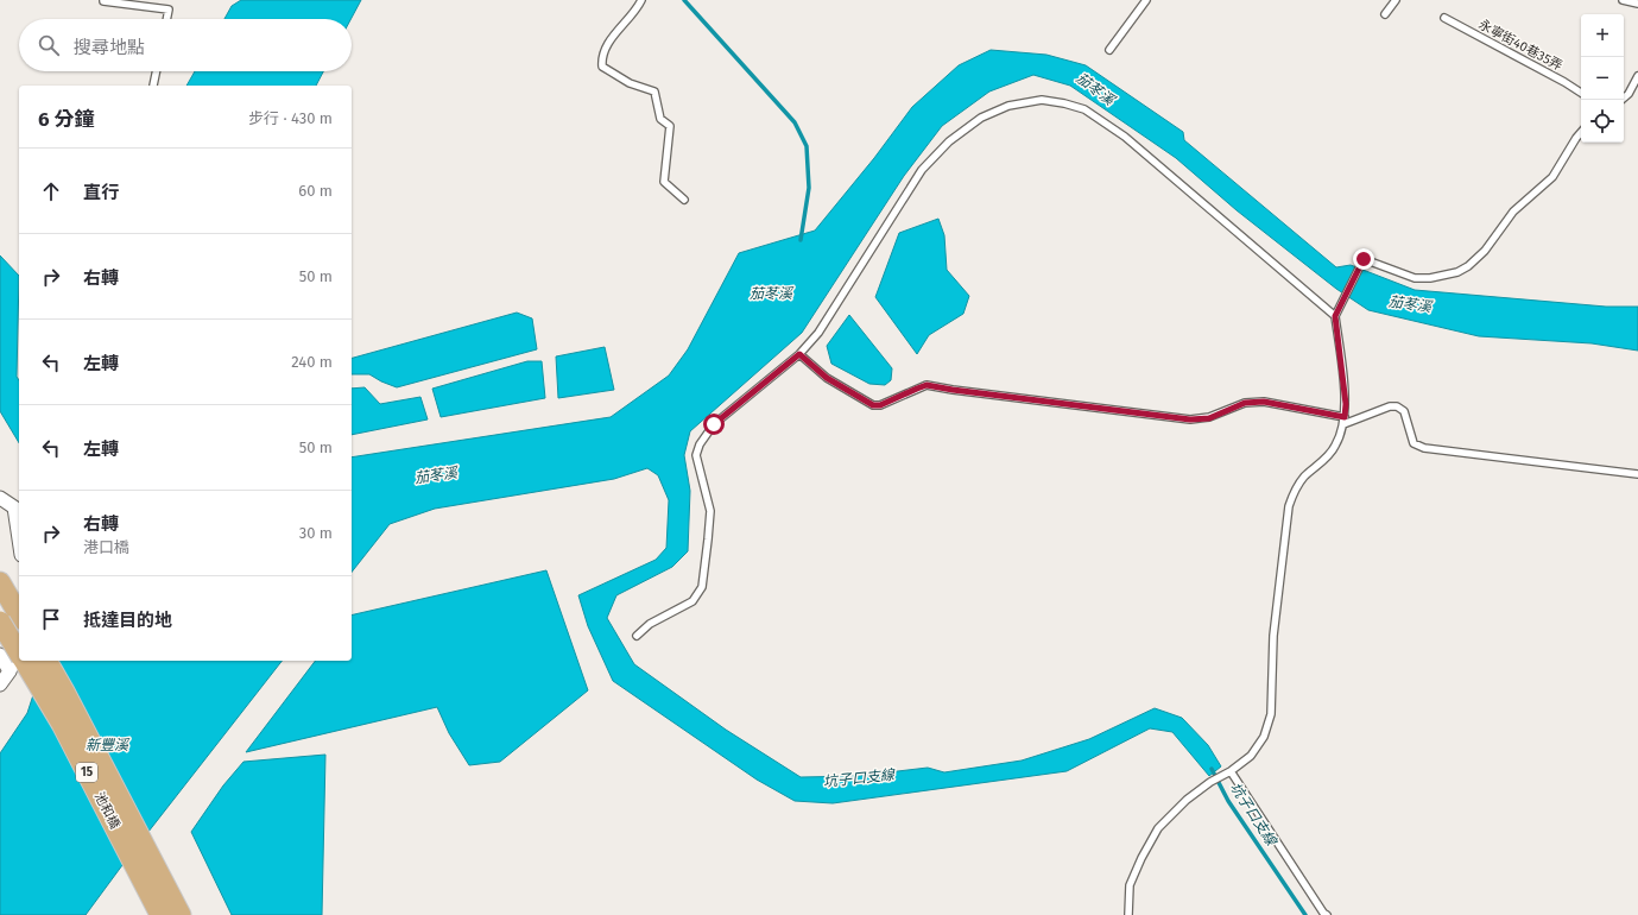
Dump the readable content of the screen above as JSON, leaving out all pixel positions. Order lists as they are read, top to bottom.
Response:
{
  "streets": {
    "main road": ["15", "池和橋"],
    "lane": ["永寧街40巷35弄"]
  },
  "crossings": [
    ["15", "池和橋"]
  ],
  "water": ["茄苳溪", "新豐溪", "坑子口支線"],
  "page": {
    "map_buttons": ["+", "−"],
    "search": "搜尋地點",
    "heading": ["6 分鐘", "步行 · 430 m"],
    "list": [
      ["直行", "60 m"],
      ["右轉", "50 m"],
      ["左轉", "240 m"],
      ["左轉", "50 m"],
      ["右轉", "港口橋", "30 m"],
      "抵達目的地"
    ]
  }
}
